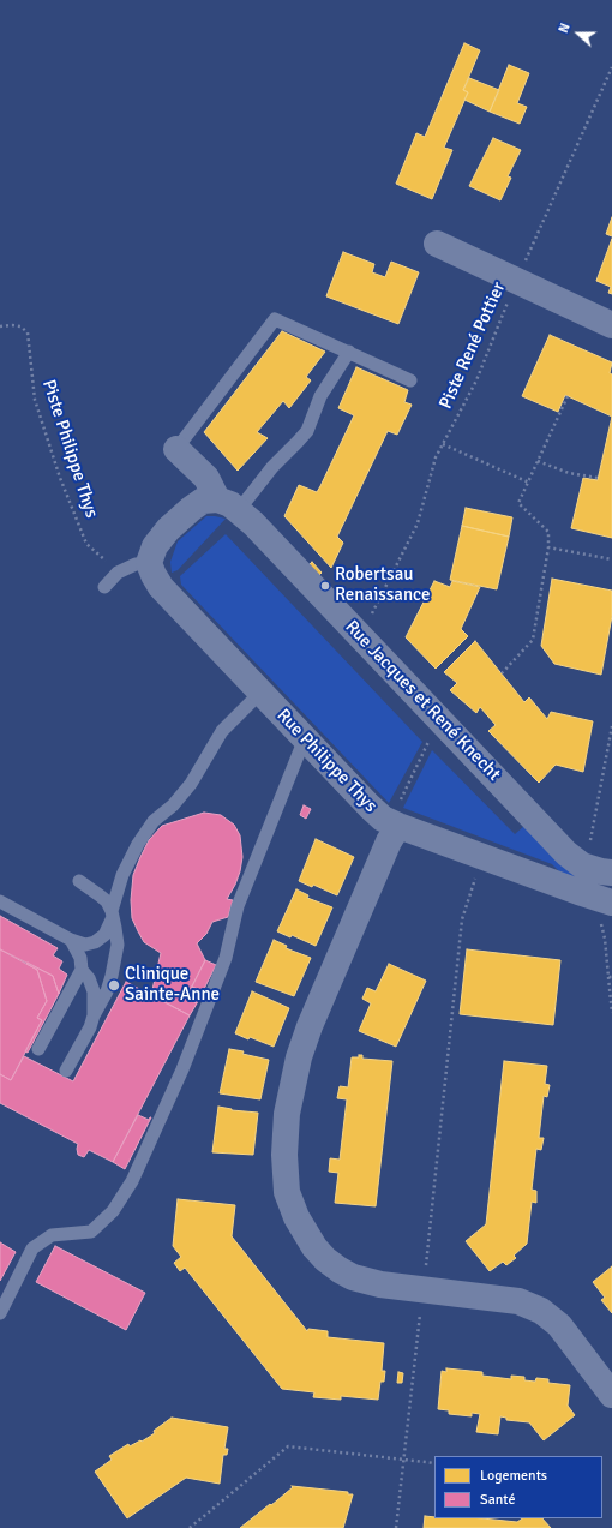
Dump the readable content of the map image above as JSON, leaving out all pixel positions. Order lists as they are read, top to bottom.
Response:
{
  "streets": {
    "street": ["Rue Jacques et René Knecht", "Rue Philippe Thys"],
    "path": ["Piste René Pottier", "Piste Philippe Thys"]
  },
  "crossings": [
    ["Piste René Pottier", "Rue Jacques et René Knecht"]
  ],
  "places": ["Robertsau Renaissance", "Clinique Sainte-Anne"],
  "legend": ["Logements", "Santé"],
  "north": "left"
}
